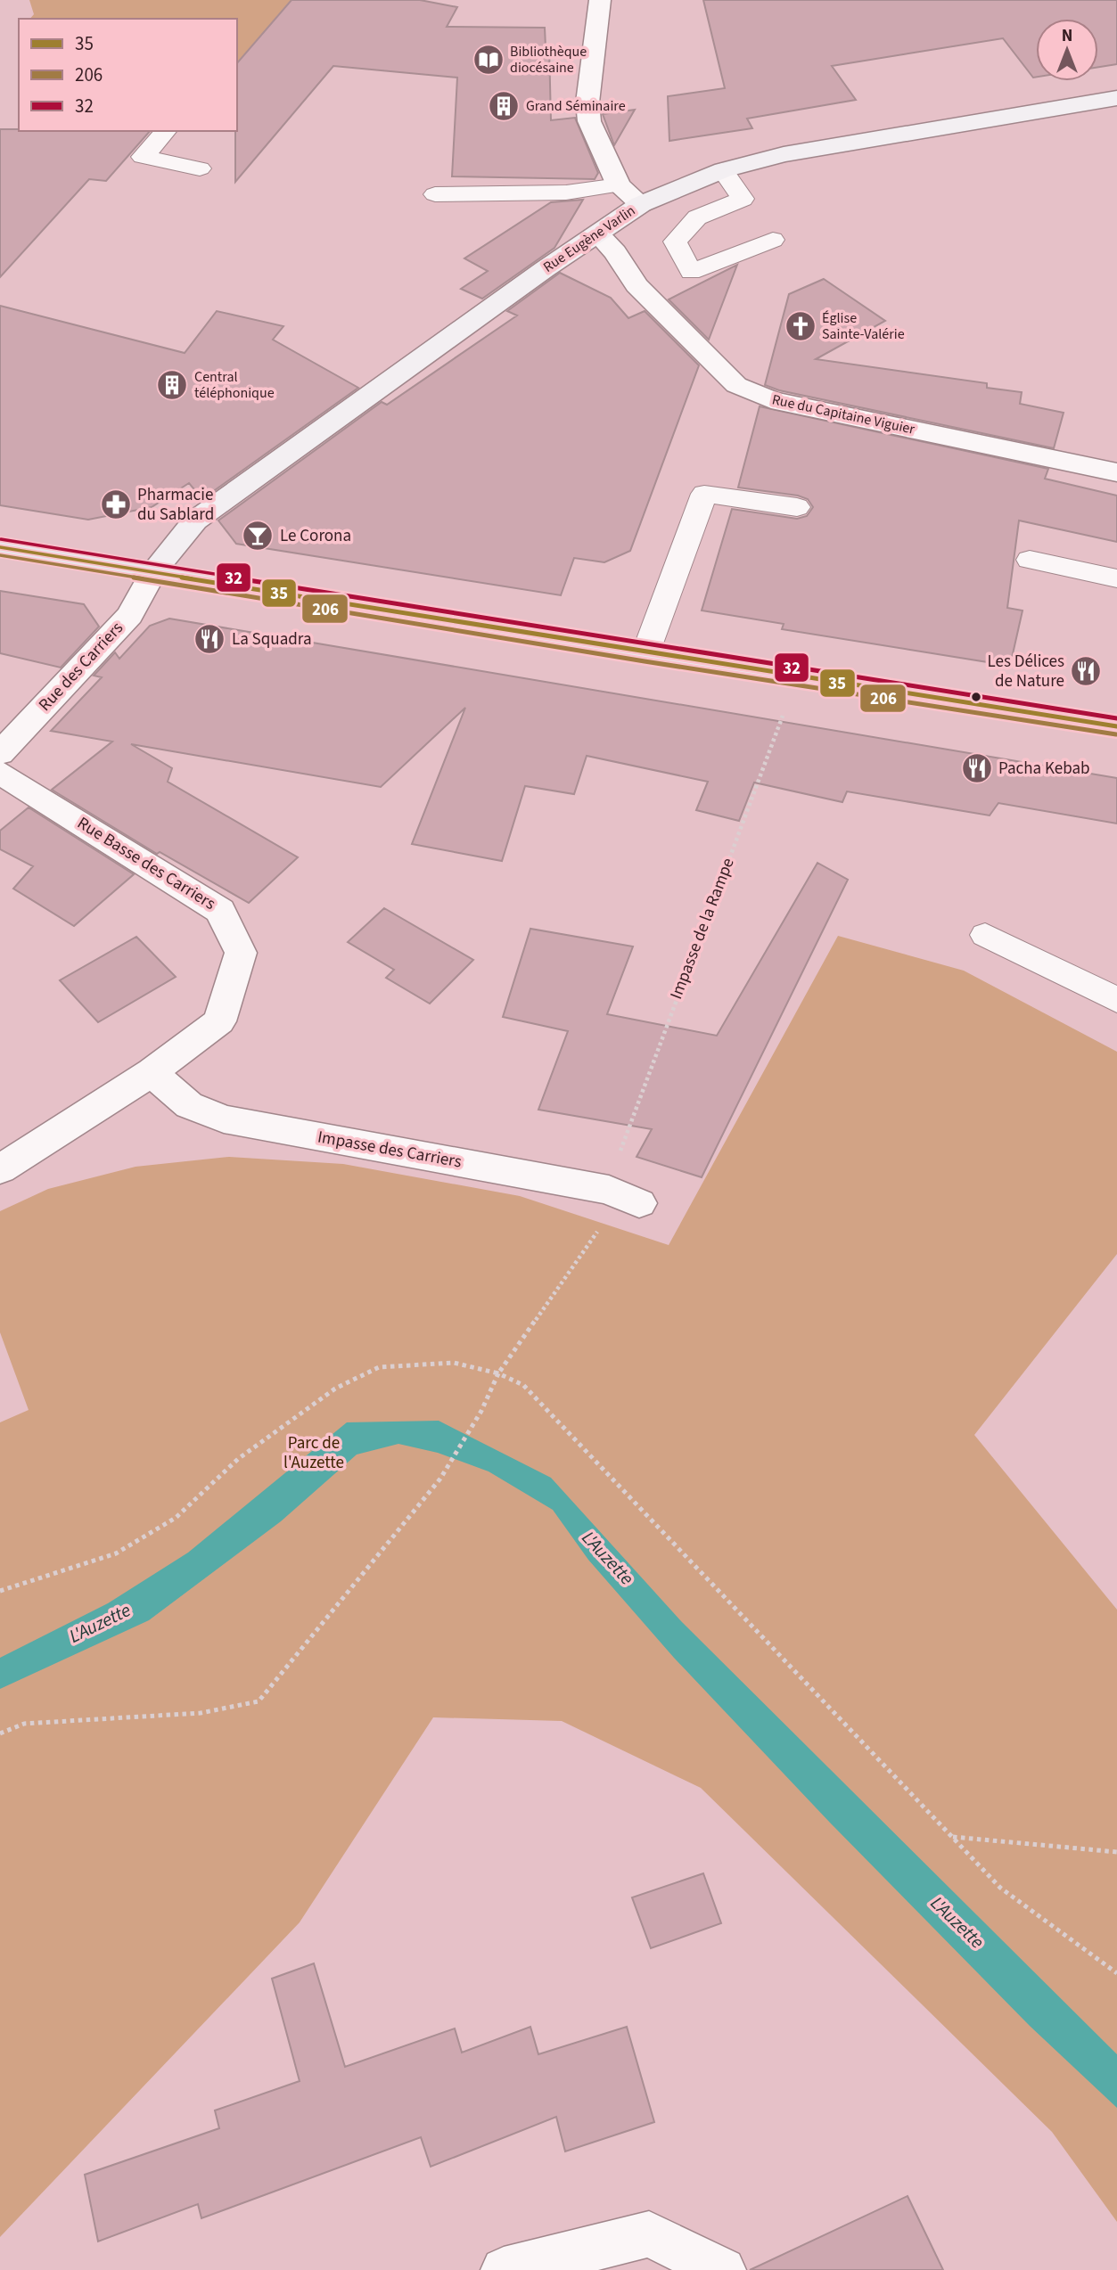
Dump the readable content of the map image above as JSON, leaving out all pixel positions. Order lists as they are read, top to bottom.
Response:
{
  "streets": {
    "street": [
      "Rue Eugène Varlin",
      "Rue du Capitaine Viguier",
      "Rue des Carriers",
      "Rue Basse des Carriers",
      "Impasse des Carriers"
    ],
    "path": ["Impasse de la Rampe"]
  },
  "crossings": [
    ["Rue Eugène Varlin", "Rue du Capitaine Viguier"],
    ["Rue Eugène Varlin", "Rue des Carriers"],
    ["Rue Basse des Carriers", "Impasse des Carriers"]
  ],
  "water": ["L'Auzette"],
  "parks": ["Parc de l'Auzette"],
  "places": {
    "library": ["Bibliothèque diocésaine"],
    "building": ["Grand Séminaire", "Central téléphonique"],
    "church": ["Église Sainte-Valérie"],
    "pharmacy": ["Pharmacie du Sablard"],
    "bar": ["Le Corona"],
    "restaurant": ["La Squadra", "Les Délices de Nature", "Pacha Kebab"]
  },
  "lines": ["transit line 32", "transit line 35", "transit line 206"],
  "legend": ["35", "206", "32"],
  "north": "top"
}
